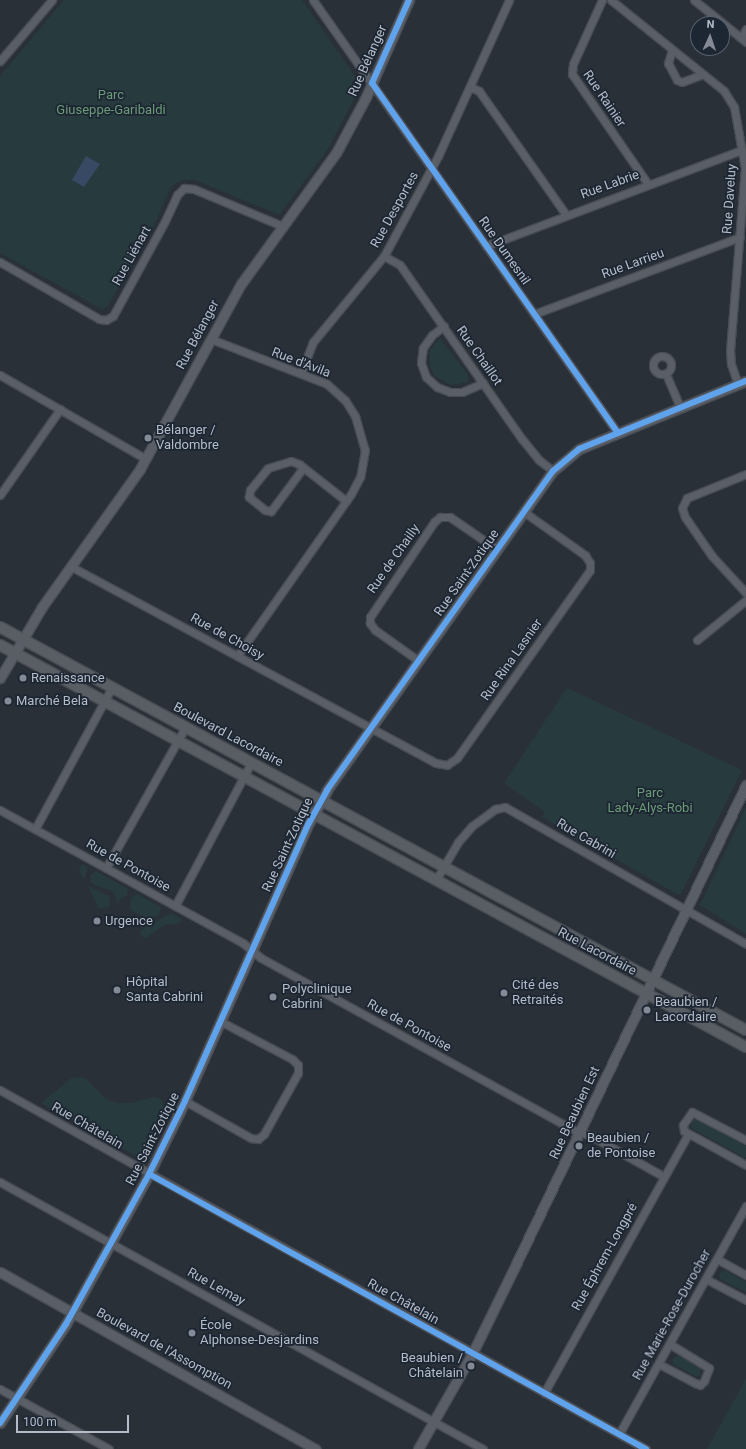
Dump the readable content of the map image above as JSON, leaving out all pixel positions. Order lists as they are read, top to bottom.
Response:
{
  "streets": {
    "main road": ["Boulevard Lacordaire", "Rue Lacordaire"],
    "street": [
      "Rue Bélanger",
      "Rue Rainier",
      "Rue Labrie",
      "Rue Daveluy",
      "Rue Desportes",
      "Rue Dumesnil",
      "Rue Liénart",
      "Rue Larrieu",
      "Rue Chaillot",
      "Rue d'Avila",
      "Rue de Chailly",
      "Rue Saint-Zotique",
      "Rue de Choisy",
      "Rue Rina Lasnier",
      "Rue Cabrini",
      "Rue de Pontoise",
      "Rue Beaubien Est",
      "Rue Châtelain",
      "Rue Éphrem-Longpré",
      "Rue Lemay",
      "Rue Marie-Rose-Durocher",
      "Boulevard de l'Assomption"
    ]
  },
  "crossings": [
    ["Rue Bélanger", "Rue Dumesnil"],
    ["Rue Bélanger", "Rue Liénart"],
    ["Rue Bélanger", "Rue d'Avila"],
    ["Rue Bélanger", "Rue de Choisy"],
    ["Rue Bélanger", "Boulevard Lacordaire"],
    ["Rue Rainier", "Rue Labrie"],
    ["Rue Labrie", "Rue Daveluy"],
    ["Rue Labrie", "Rue Dumesnil"],
    ["Rue Daveluy", "Rue Larrieu"],
    ["Rue Daveluy", "Rue Saint-Zotique"],
    ["Rue Desportes", "Rue Dumesnil"],
    ["Rue Desportes", "Rue Chaillot"],
    ["Rue Desportes", "Rue d'Avila"],
    ["Rue Dumesnil", "Rue Larrieu"],
    ["Rue Dumesnil", "Rue Saint-Zotique"],
    ["Rue Chaillot", "Rue Saint-Zotique"],
    ["Rue d'Avila", "Rue de Choisy"],
    ["Rue de Chailly", "Rue Saint-Zotique"],
    ["Rue Saint-Zotique", "Rue de Choisy"],
    ["Rue Saint-Zotique", "Rue Rina Lasnier"],
    ["Rue Saint-Zotique", "Boulevard Lacordaire"],
    ["Rue Saint-Zotique", "Rue de Pontoise"],
    ["Rue Saint-Zotique", "Rue Châtelain"],
    ["Rue Saint-Zotique", "Rue Lemay"],
    ["Rue Saint-Zotique", "Boulevard de l'Assomption"],
    ["Rue de Choisy", "Rue Rina Lasnier"],
    ["Boulevard Lacordaire", "Rue Cabrini"],
    ["Boulevard Lacordaire", "Rue Lacordaire"],
    ["Rue Cabrini", "Rue Lacordaire"],
    ["Rue Cabrini", "Rue Beaubien Est"],
    ["Rue de Pontoise", "Rue Beaubien Est"],
    ["Rue de Pontoise", "Rue Éphrem-Longpré"],
    ["Rue Lacordaire", "Rue Beaubien Est"],
    ["Rue Beaubien Est", "Rue Châtelain"],
    ["Rue Beaubien Est", "Rue Lemay"],
    ["Rue Châtelain", "Rue Éphrem-Longpré"],
    ["Rue Châtelain", "Rue Marie-Rose-Durocher"]
  ],
  "parks": ["Parc Giuseppe-Garibaldi", "Parc Lady-Alys-Robi"],
  "places": [
    "Bélanger / Valdombre",
    "Renaissance",
    "Marché Bela",
    "Urgence",
    "Hôpital Santa Cabrini",
    "Cité des Retraités",
    "Polyclinique Cabrini",
    "Beaubien / Lacordaire",
    "Beaubien / de Pontoise",
    "École Alphonse-Desjardins",
    "Beaubien / Châtelain"
  ],
  "scale_bar": "100 m",
  "north": "top"
}
